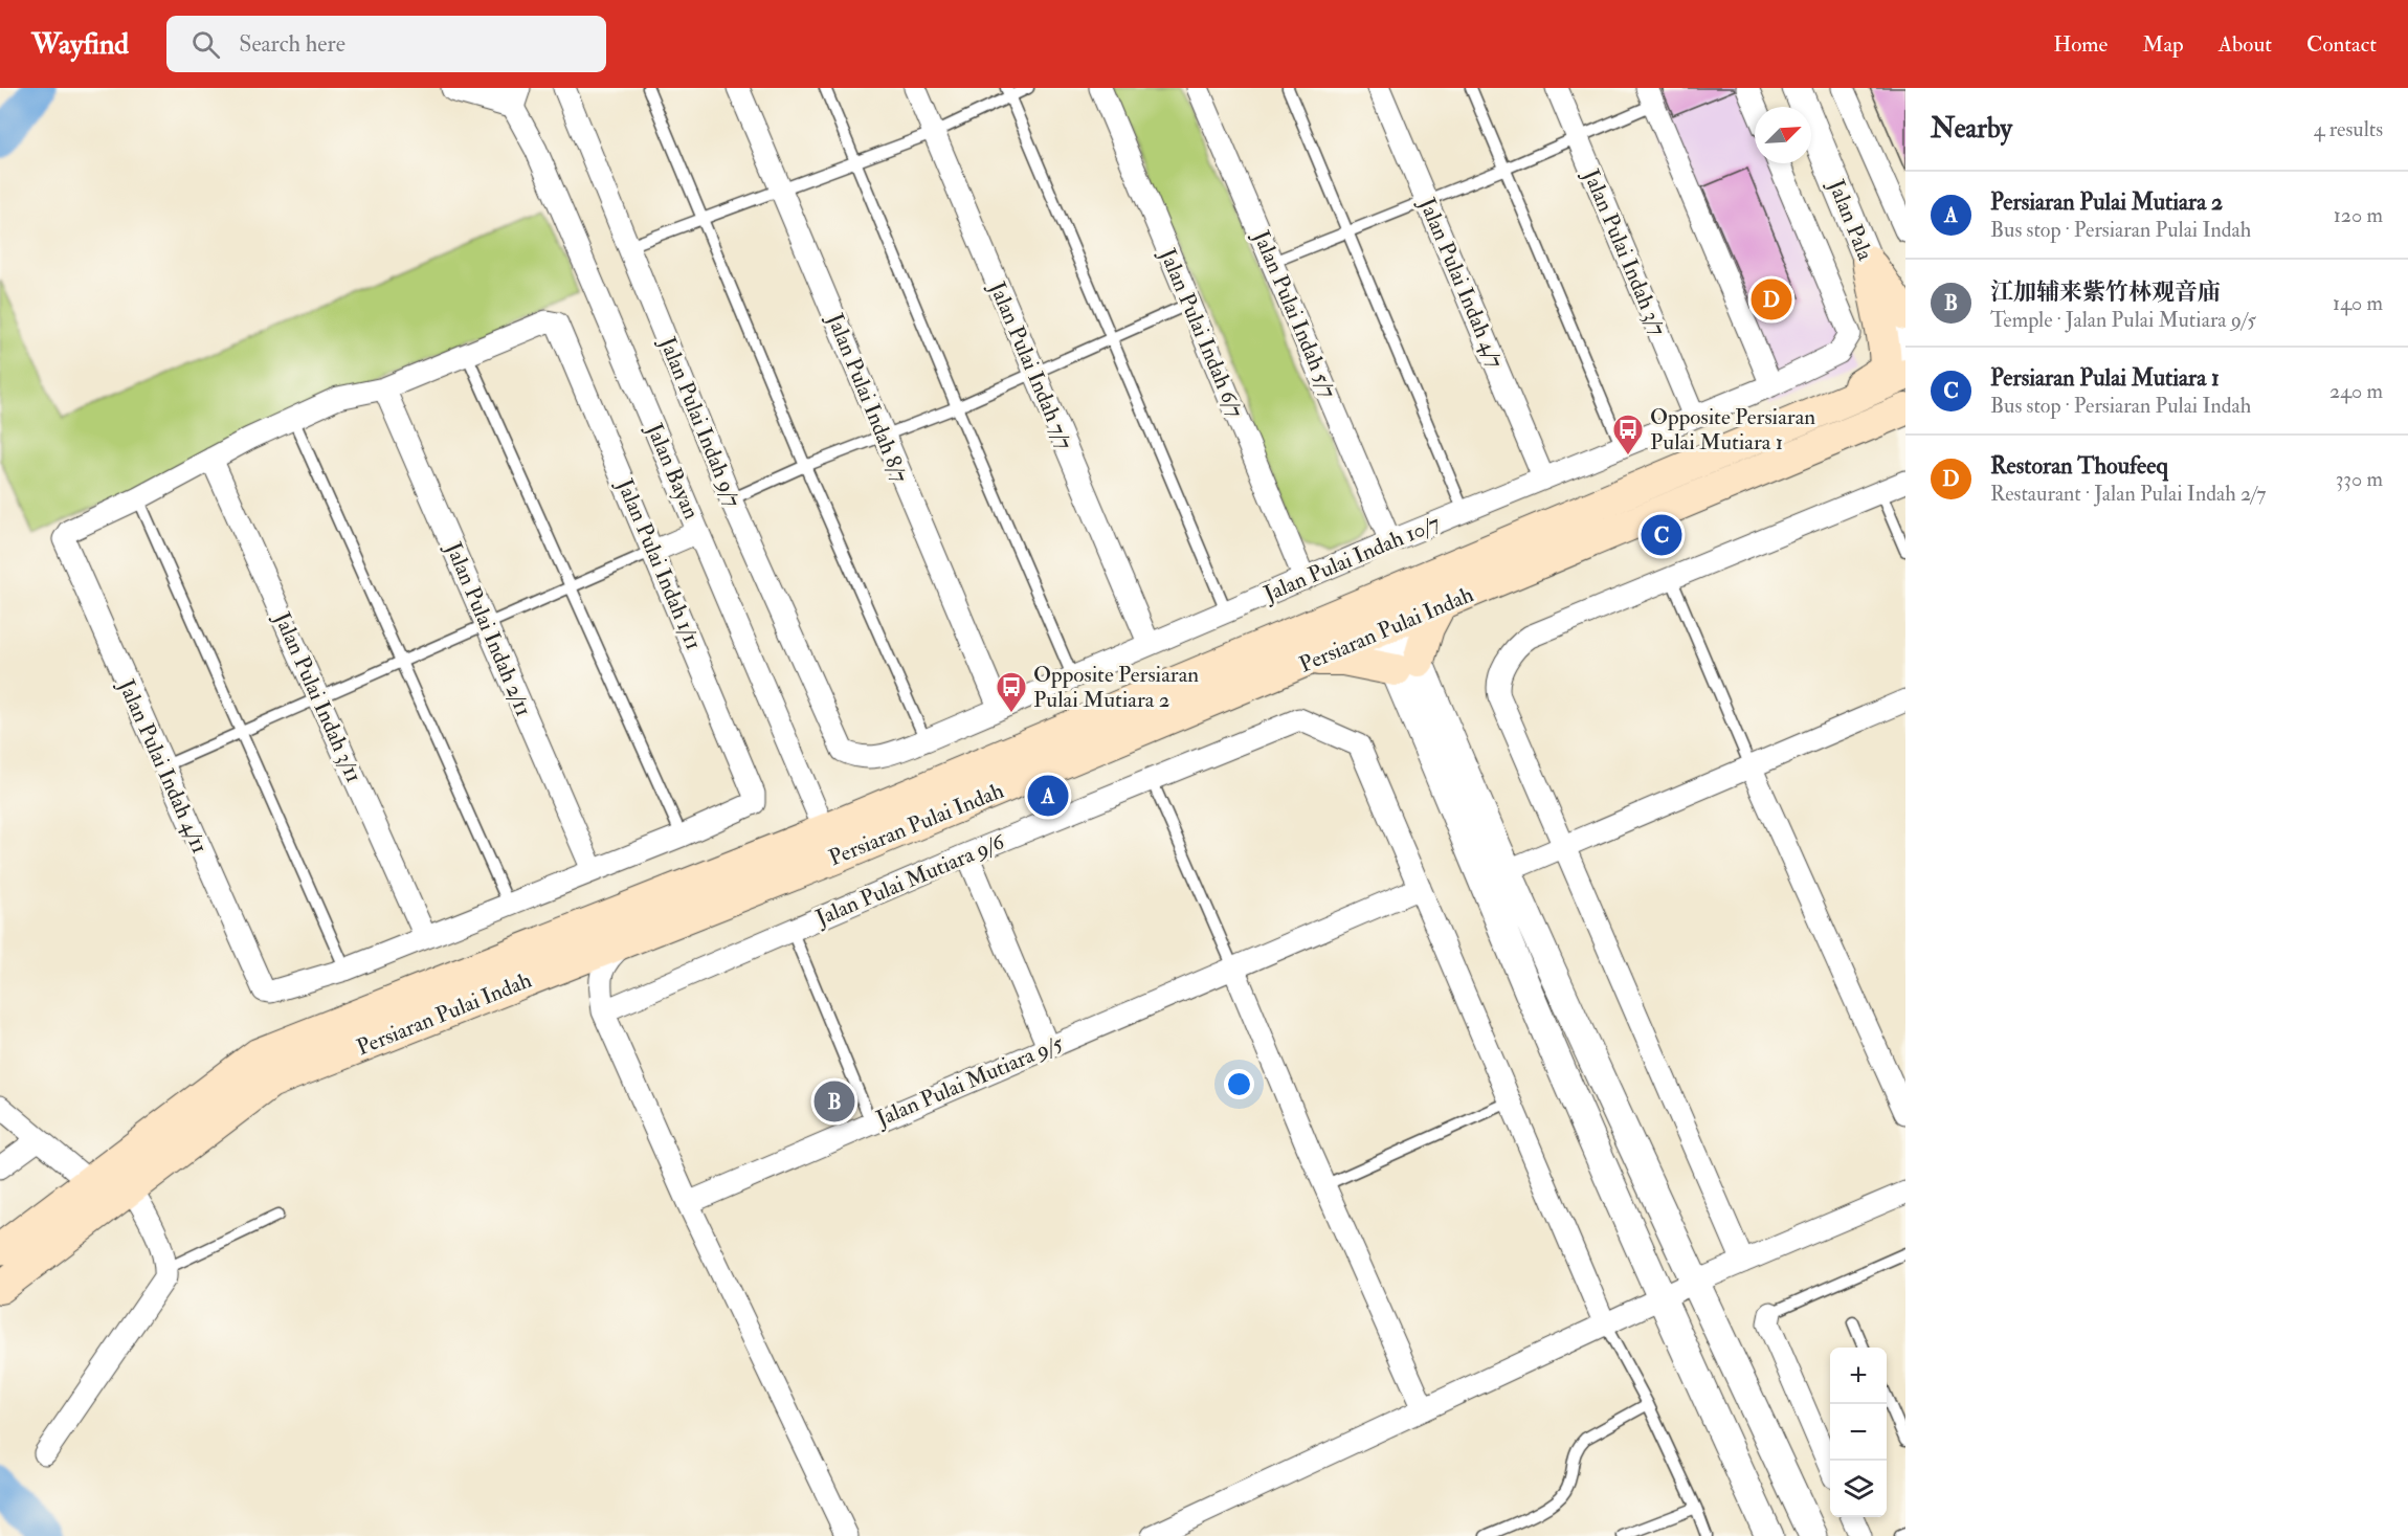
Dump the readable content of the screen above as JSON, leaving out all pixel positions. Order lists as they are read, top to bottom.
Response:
{
  "streets": {
    "main road": ["Persiaran Pulai Indah"],
    "street": [
      "Jalan Pala",
      "Jalan Pulai Indah 3/7",
      "Jalan Pulai Indah 4/7",
      "Jalan Pulai Indah 5/7",
      "Jalan Pulai Indah 6/7",
      "Jalan Pulai Indah 7/7",
      "Jalan Pulai Indah 8/7",
      "Jalan Pulai Indah 9/7",
      "Jalan Bayan",
      "Jalan Pulai Indah 10/7",
      "Jalan Pulai Indah 1/11",
      "Jalan Pulai Indah 2/11",
      "Jalan Pulai Indah 3/11",
      "Jalan Pulai Indah 4/11",
      "Jalan Pulai Mutiara 9/6",
      "Jalan Pulai Mutiara 9/5"
    ]
  },
  "crossings": [
    ["Jalan Pulai Indah 3/7", "Jalan Pulai Indah 10/7"],
    ["Jalan Pulai Indah 4/7", "Jalan Pulai Indah 10/7"],
    ["Jalan Pulai Indah 5/7", "Jalan Pulai Indah 10/7"],
    ["Jalan Pulai Indah 6/7", "Jalan Pulai Indah 10/7"],
    ["Jalan Pulai Indah 7/7", "Jalan Pulai Indah 10/7"],
    ["Jalan Pulai Indah 8/7", "Jalan Pulai Indah 10/7"],
    ["Jalan Pulai Indah 9/7", "Jalan Pulai Indah 10/7"],
    ["Jalan Bayan", "Persiaran Pulai Indah"],
    ["Jalan Pulai Mutiara 9/6", "Jalan Pulai Mutiara 9/5"]
  ],
  "places": {
    "bus stop": ["Opposite Persiaran Pulai Mutiara 1", "Opposite Persiaran Pulai Mutiara 2"]
  },
  "north": "top right",
  "page": {
    "header": "Wayfind",
    "search": "Search here",
    "nav": [
      "Home",
      "Map",
      "About",
      "Contact"
    ],
    "heading": ["Nearby", "4 results"],
    "list": [
      {
        "mark": "A",
        "name": "Persiaran Pulai Mutiara 2",
        "note": "Bus stop · Persiaran Pulai Indah",
        "value": "120 m"
      },
      {
        "mark": "B",
        "name": "江加辅来紫竹林观音庙",
        "note": "Temple · Jalan Pulai Mutiara 9/5",
        "value": "140 m"
      },
      {
        "mark": "C",
        "name": "Persiaran Pulai Mutiara 1",
        "note": "Bus stop · Persiaran Pulai Indah",
        "value": "240 m"
      },
      {
        "mark": "D",
        "name": "Restoran Thoufeeq",
        "note": "Restaurant · Jalan Pulai Indah 2/7",
        "value": "330 m"
      }
    ],
    "pins": [
      "D",
      "C",
      "A",
      "B"
    ],
    "map_buttons": ["+", "−"]
  }
}
